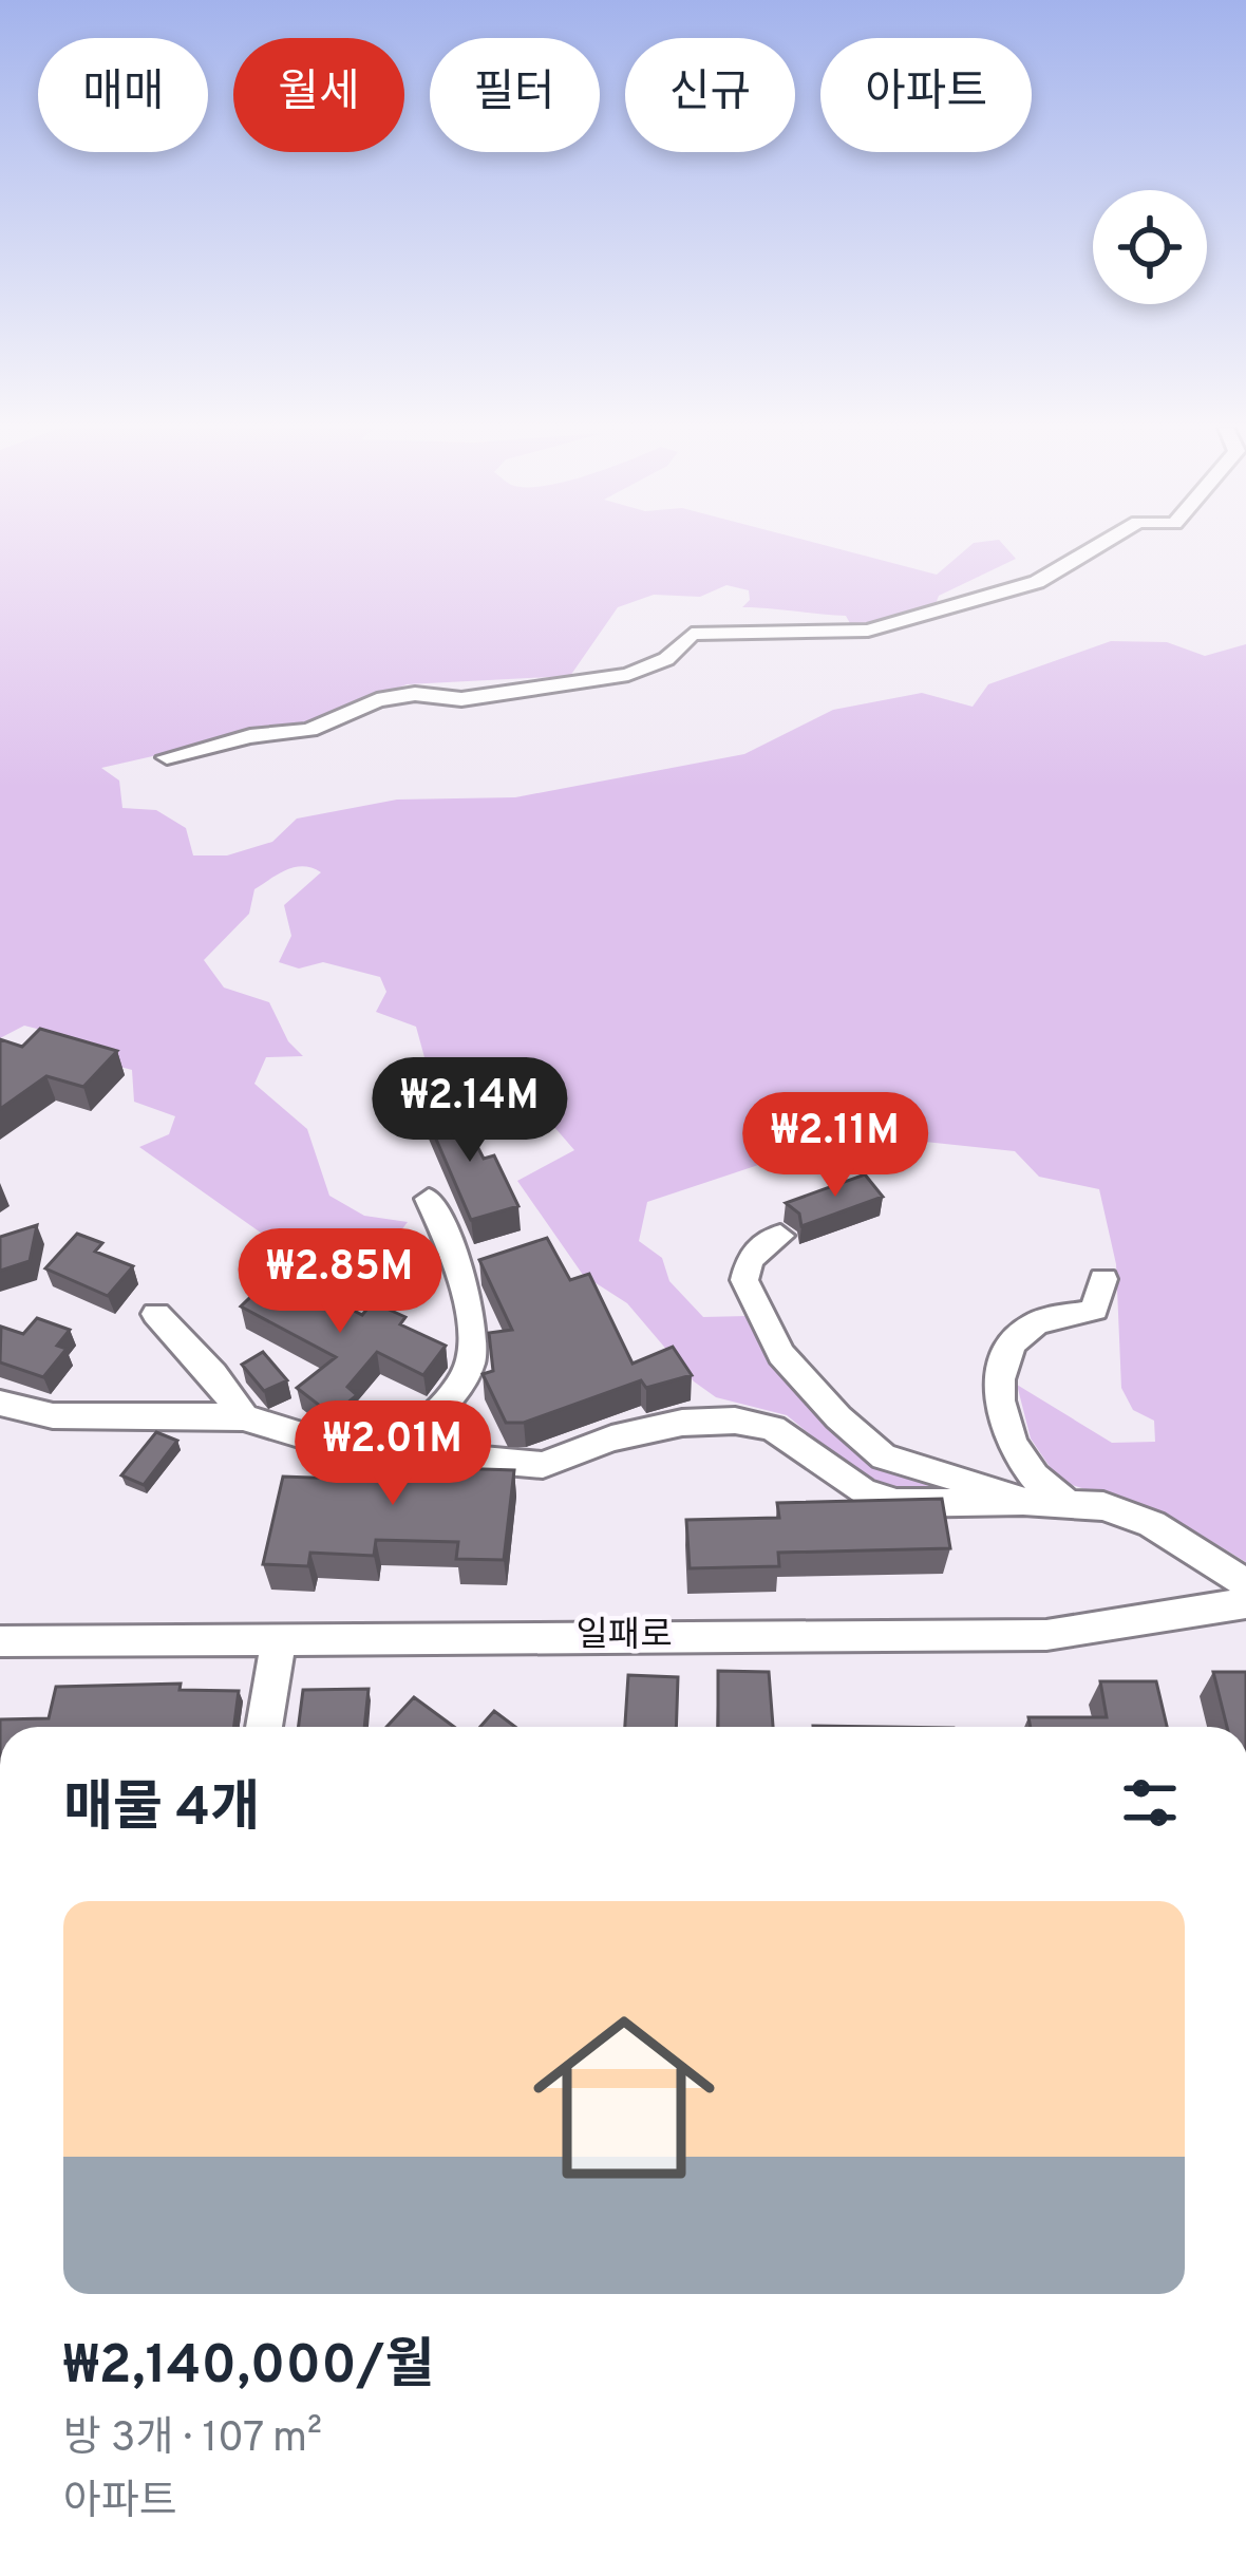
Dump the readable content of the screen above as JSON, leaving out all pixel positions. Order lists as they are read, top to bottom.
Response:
{
  "streets": {
    "street": ["일패로"]
  },
  "page": {
    "chip": [
      "매매",
      "월세",
      "필터",
      "신규",
      "아파트"
    ],
    "price": [
      "₩2.14M",
      "₩2.11M",
      "₩2.85M",
      "₩2.01M"
    ],
    "heading": "매물 4개",
    "list": [
      {
        "name": "₩2,140,000/월",
        "note": "방 3개 · 107 m² · 아파트"
      }
    ]
  }
}
